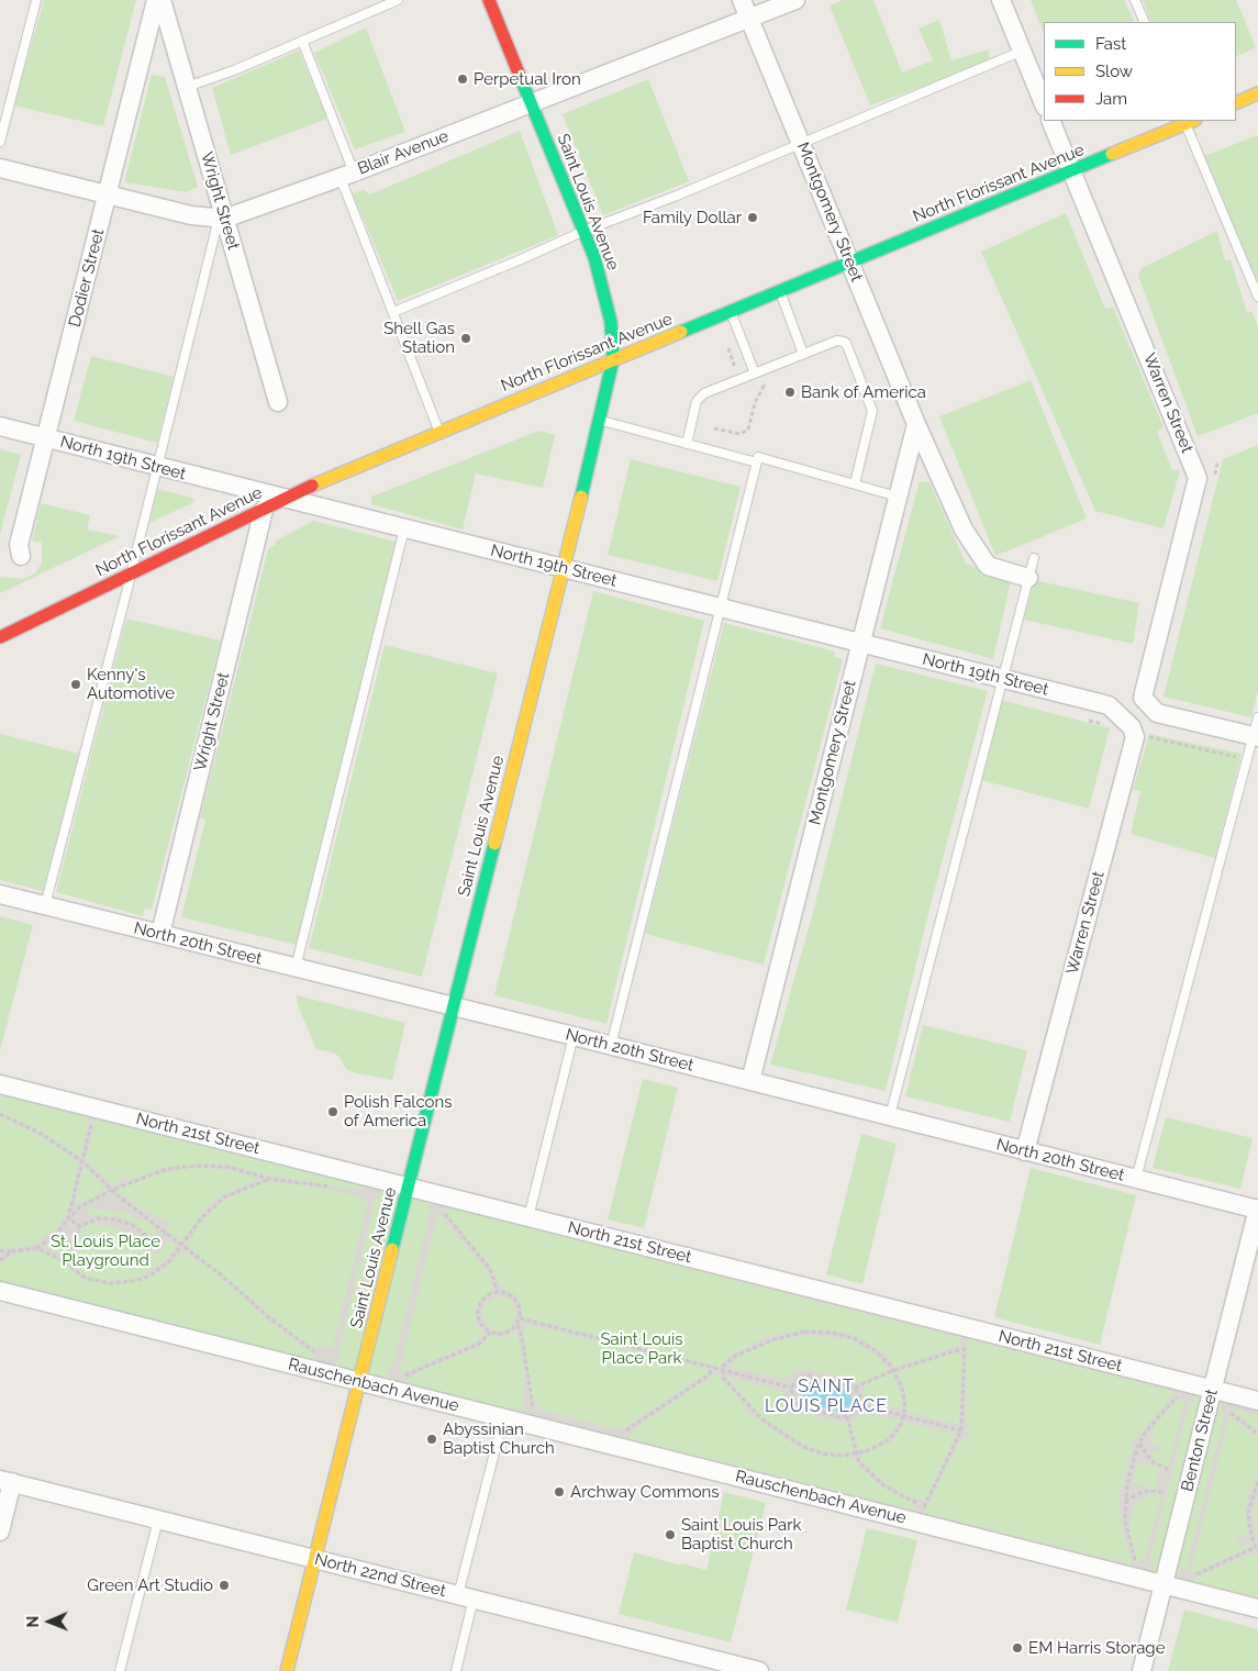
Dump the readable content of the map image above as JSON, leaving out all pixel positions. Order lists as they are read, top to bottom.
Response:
{
  "streets": {
    "street": [
      "Blair Avenue",
      "North Florissant Avenue",
      "Wright Street",
      "Saint Louis Avenue",
      "Montgomery Street",
      "Dodier Street",
      "Warren Street",
      "North 19th Street",
      "North 20th Street",
      "North 21st Street",
      "Rauschenbach Avenue",
      "Benton Street",
      "North 22nd Street"
    ]
  },
  "crossings": [
    ["Blair Avenue", "Wright Street"],
    ["Blair Avenue", "Saint Louis Avenue"],
    ["Blair Avenue", "Montgomery Street"],
    ["Blair Avenue", "Dodier Street"],
    ["North Florissant Avenue", "Wright Street"],
    ["North Florissant Avenue", "Saint Louis Avenue"],
    ["North Florissant Avenue", "Montgomery Street"],
    ["North Florissant Avenue", "Warren Street"],
    ["North Florissant Avenue", "North 19th Street"],
    ["Wright Street", "North 20th Street"],
    ["Saint Louis Avenue", "North 19th Street"],
    ["Saint Louis Avenue", "North 20th Street"],
    ["Saint Louis Avenue", "North 21st Street"],
    ["Saint Louis Avenue", "Rauschenbach Avenue"],
    ["Saint Louis Avenue", "North 22nd Street"],
    ["Montgomery Street", "North 19th Street"],
    ["Montgomery Street", "North 20th Street"],
    ["Dodier Street", "North 19th Street"],
    ["Warren Street", "North 19th Street"],
    ["Warren Street", "North 20th Street"],
    ["North 20th Street", "Benton Street"],
    ["North 21st Street", "Benton Street"],
    ["Rauschenbach Avenue", "Benton Street"]
  ],
  "districts": ["SAINT LOUIS PLACE"],
  "parks": ["St. Louis Place Playground", "Saint Louis Place Park"],
  "places": [
    "Perpetual Iron",
    "Family Dollar",
    "Shell Gas Station",
    "Bank of America",
    "Kenny's Automotive",
    "Polish Falcons of America",
    "Abyssinian Baptist Church",
    "Archway Commons",
    "Saint Louis Park Baptist Church",
    "Green Art Studio",
    "EM Harris Storage"
  ],
  "legend": ["Fast", "Slow", "Jam"],
  "north": "left"
}
